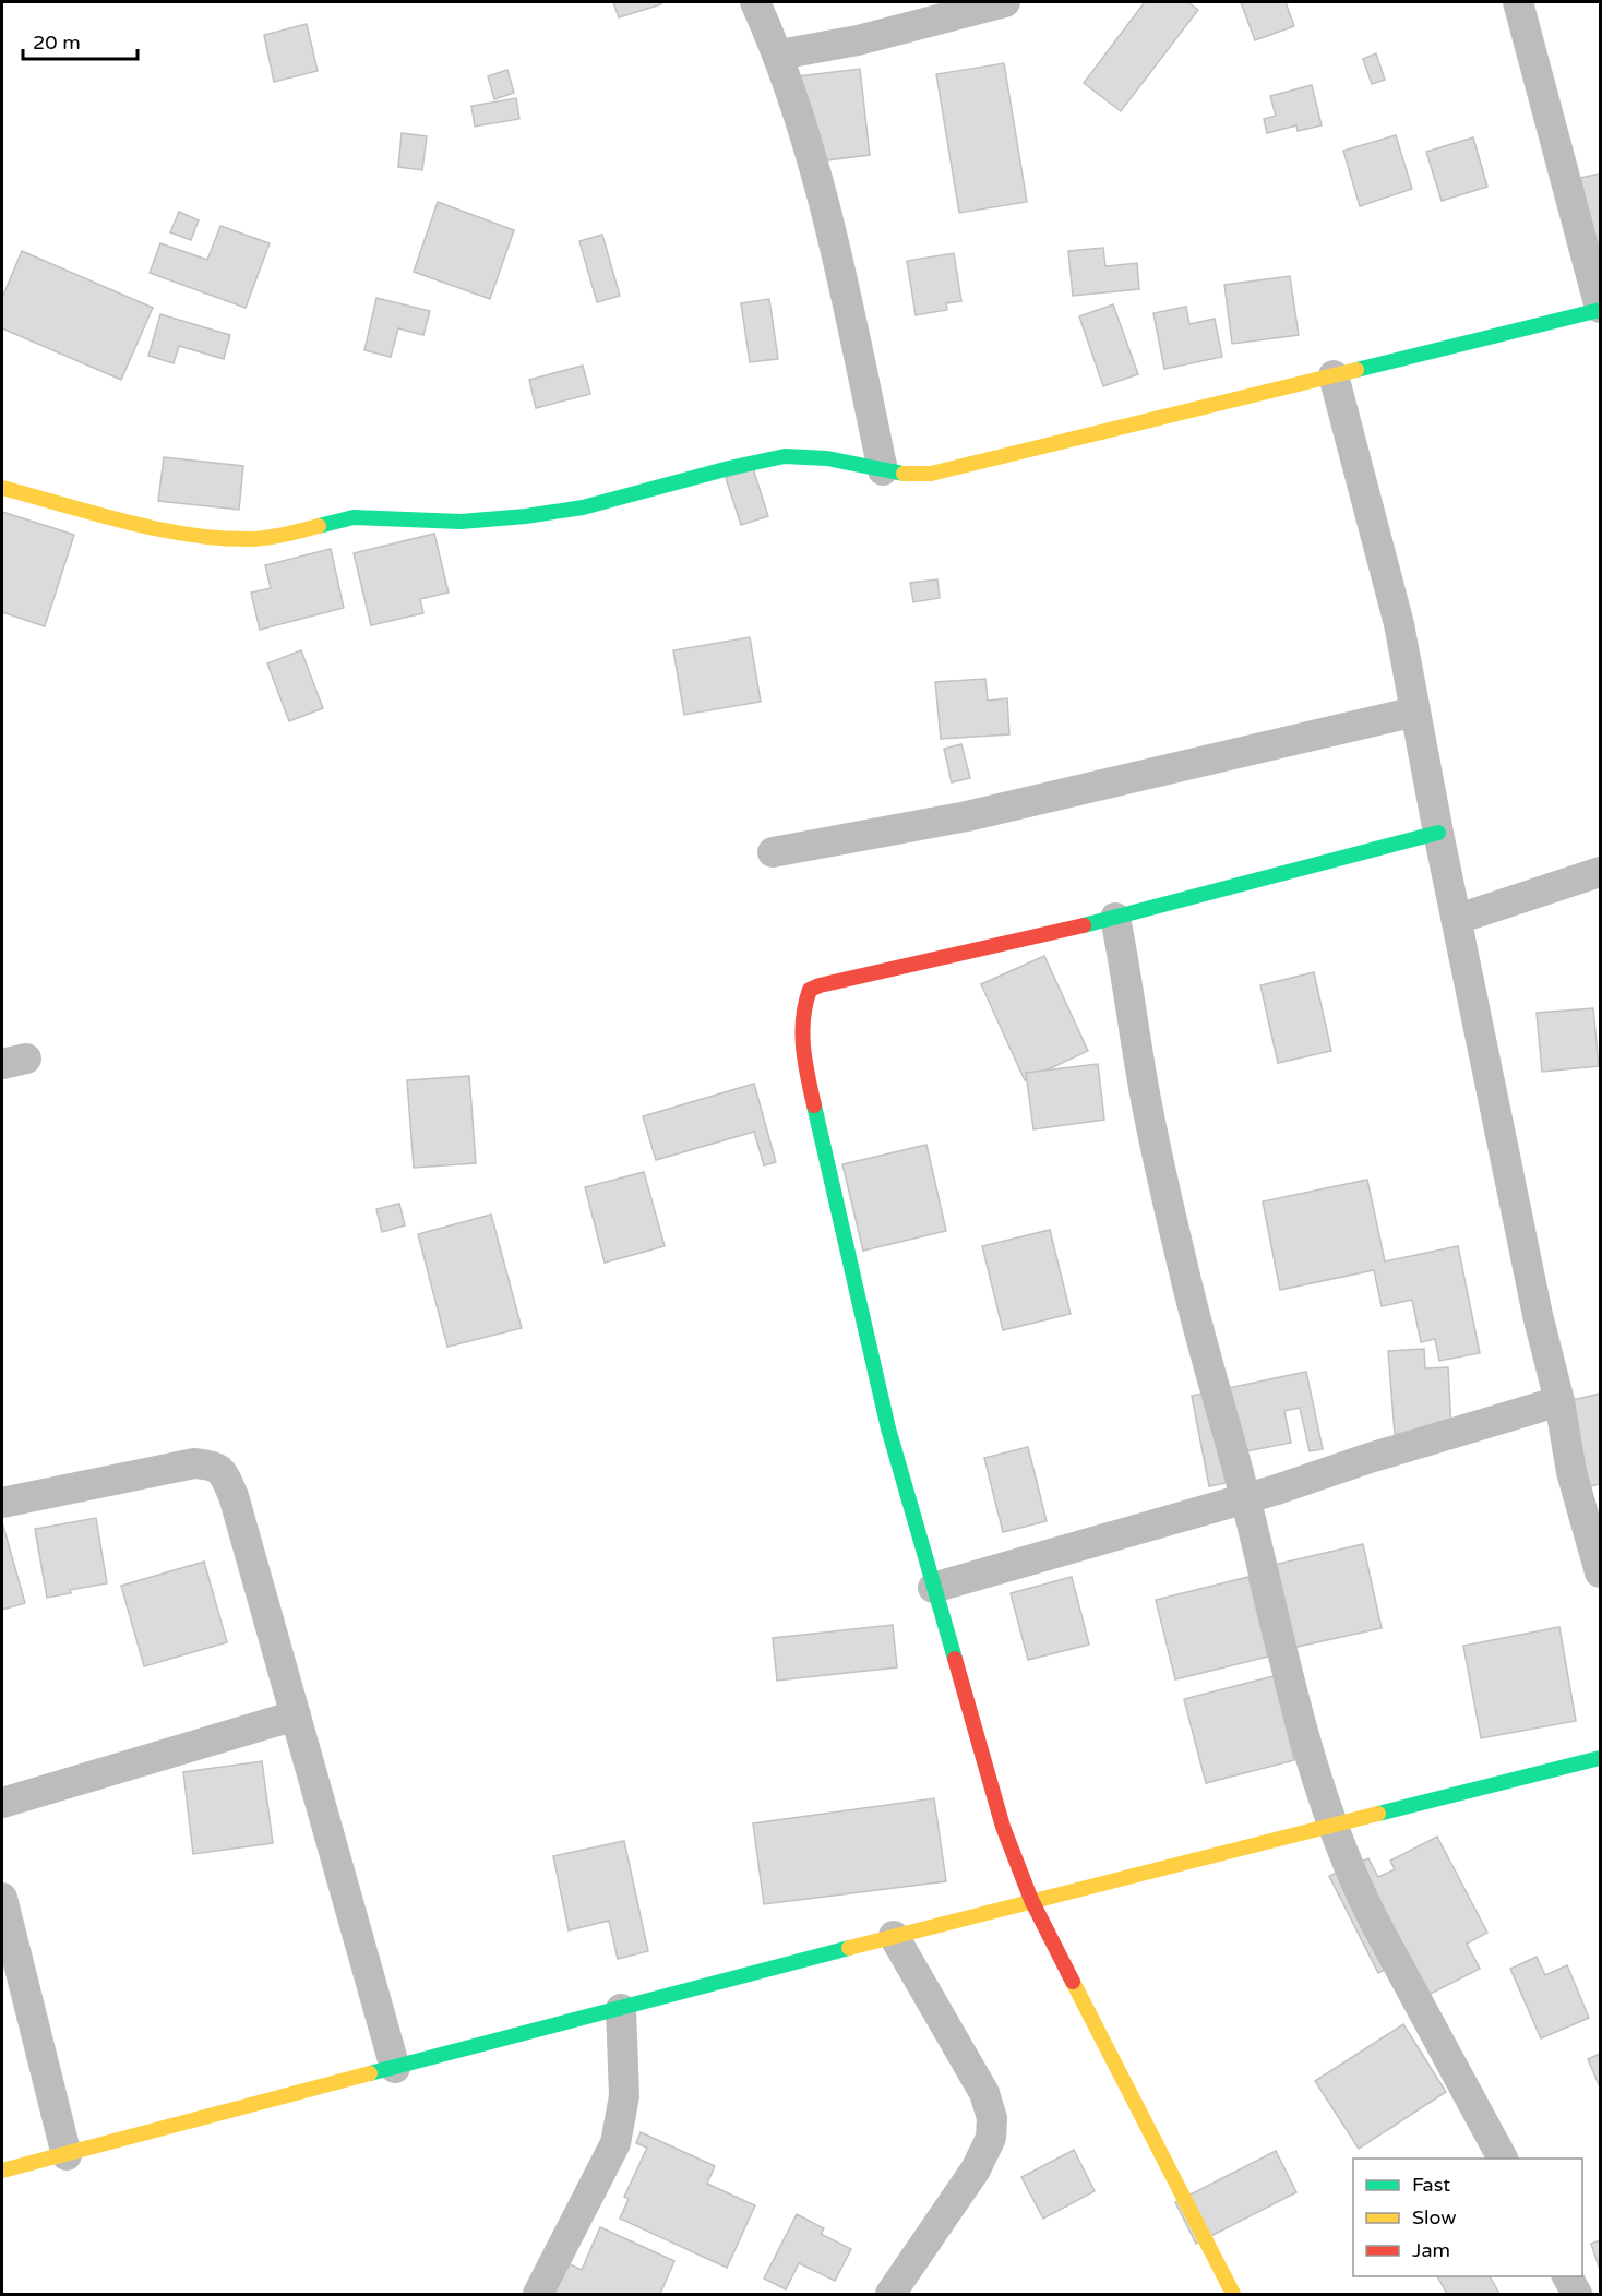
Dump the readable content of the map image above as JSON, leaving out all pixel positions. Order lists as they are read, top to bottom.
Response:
{
  "legend": ["Fast", "Slow", "Jam"],
  "scale_bar": "20 m"
}
